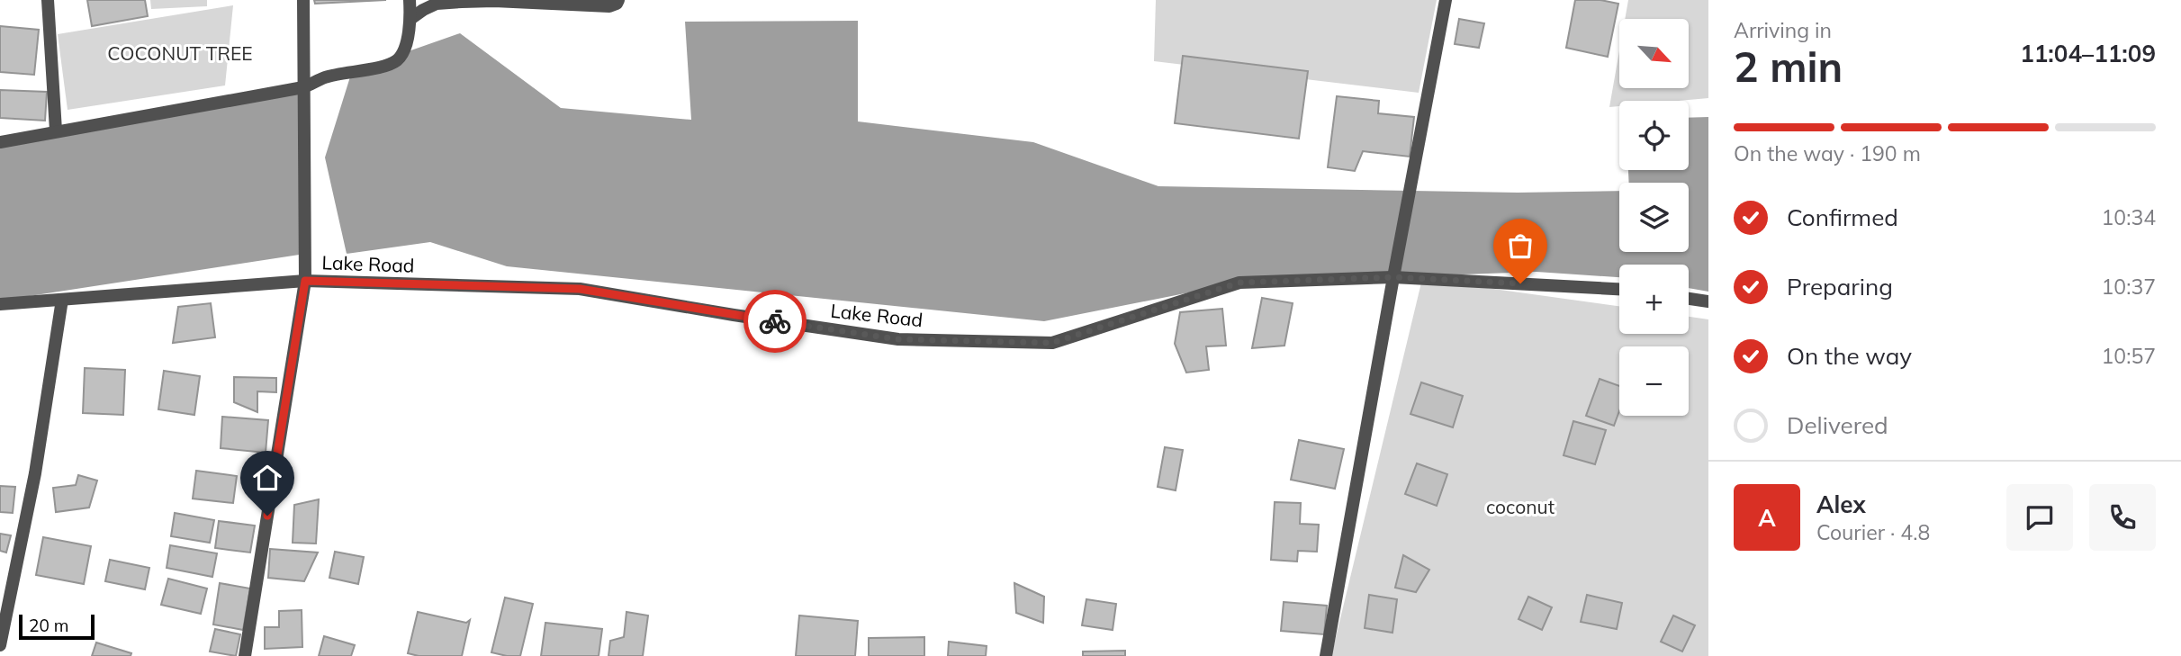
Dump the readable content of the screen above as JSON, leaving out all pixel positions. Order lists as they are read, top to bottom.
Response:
{
  "streets": {
    "street": ["Lake Road"]
  },
  "parks": ["COCONUT TREE", "coconut"],
  "scale_bar": "20 m",
  "north": "bottom right",
  "page": {
    "heading": ["2 min", "Arriving in", "11:04–11:09"],
    "panel": ["Alex", "Courier · 4.8"],
    "map_buttons": ["+", "−"],
    "bar": "On the way · 190 m",
    "list": [
      ["Confirmed", "10:34"],
      ["Preparing", "10:37"],
      ["On the way", "10:57"],
      "Delivered"
    ],
    "round": "A",
    "scale": "20 m"
  }
}
